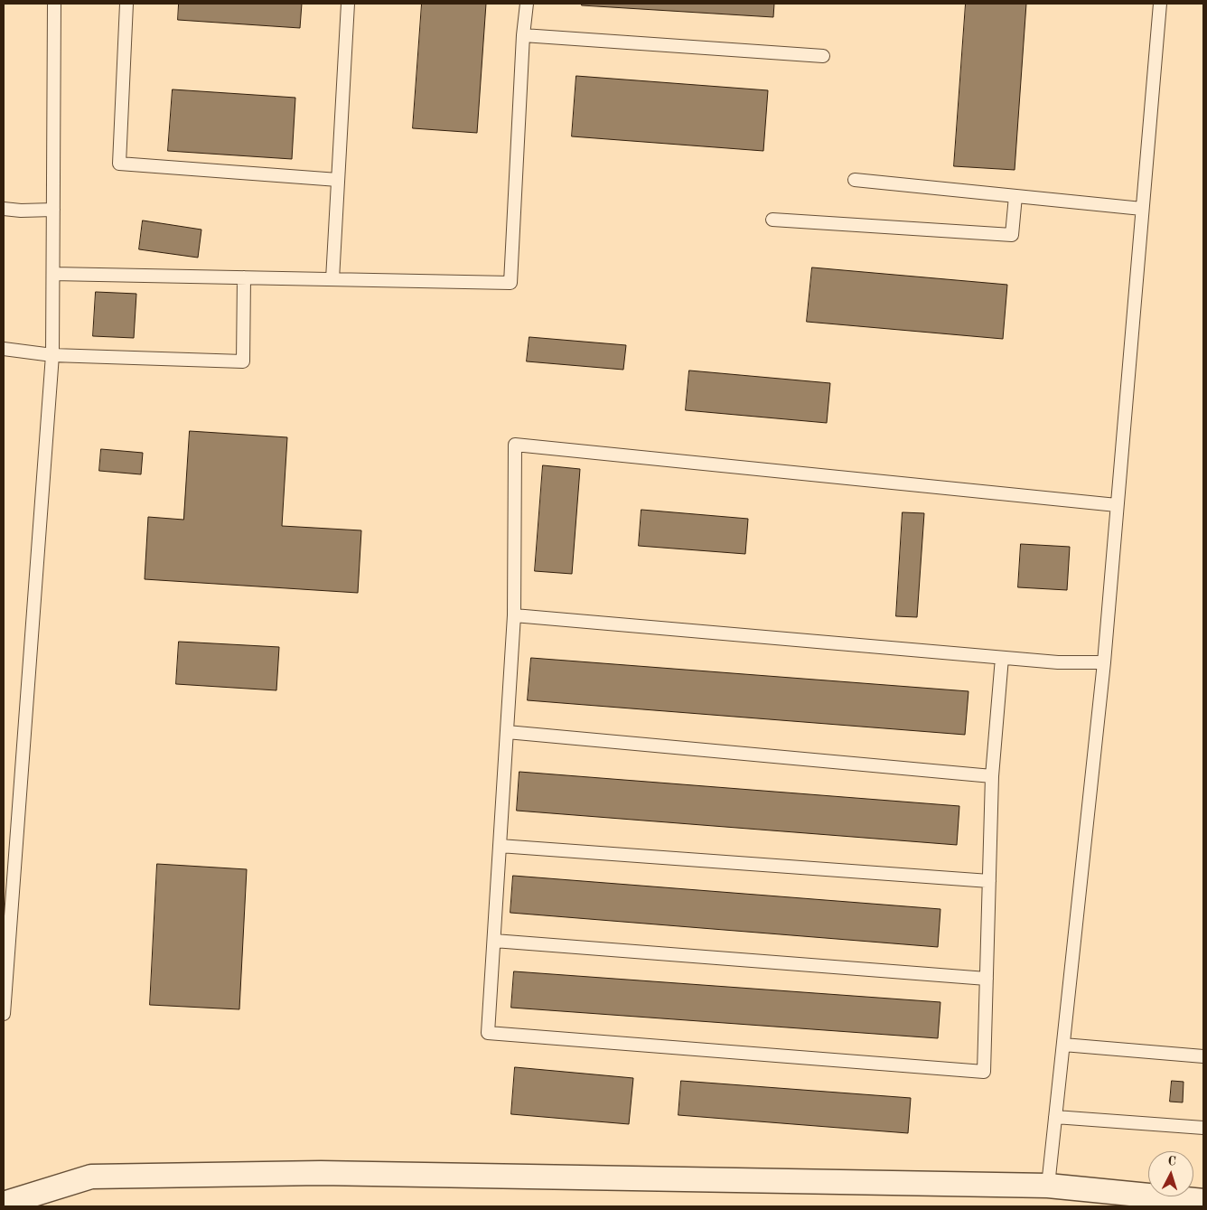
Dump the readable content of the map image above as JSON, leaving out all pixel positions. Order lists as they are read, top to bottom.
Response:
{
  "north": "top"
}
